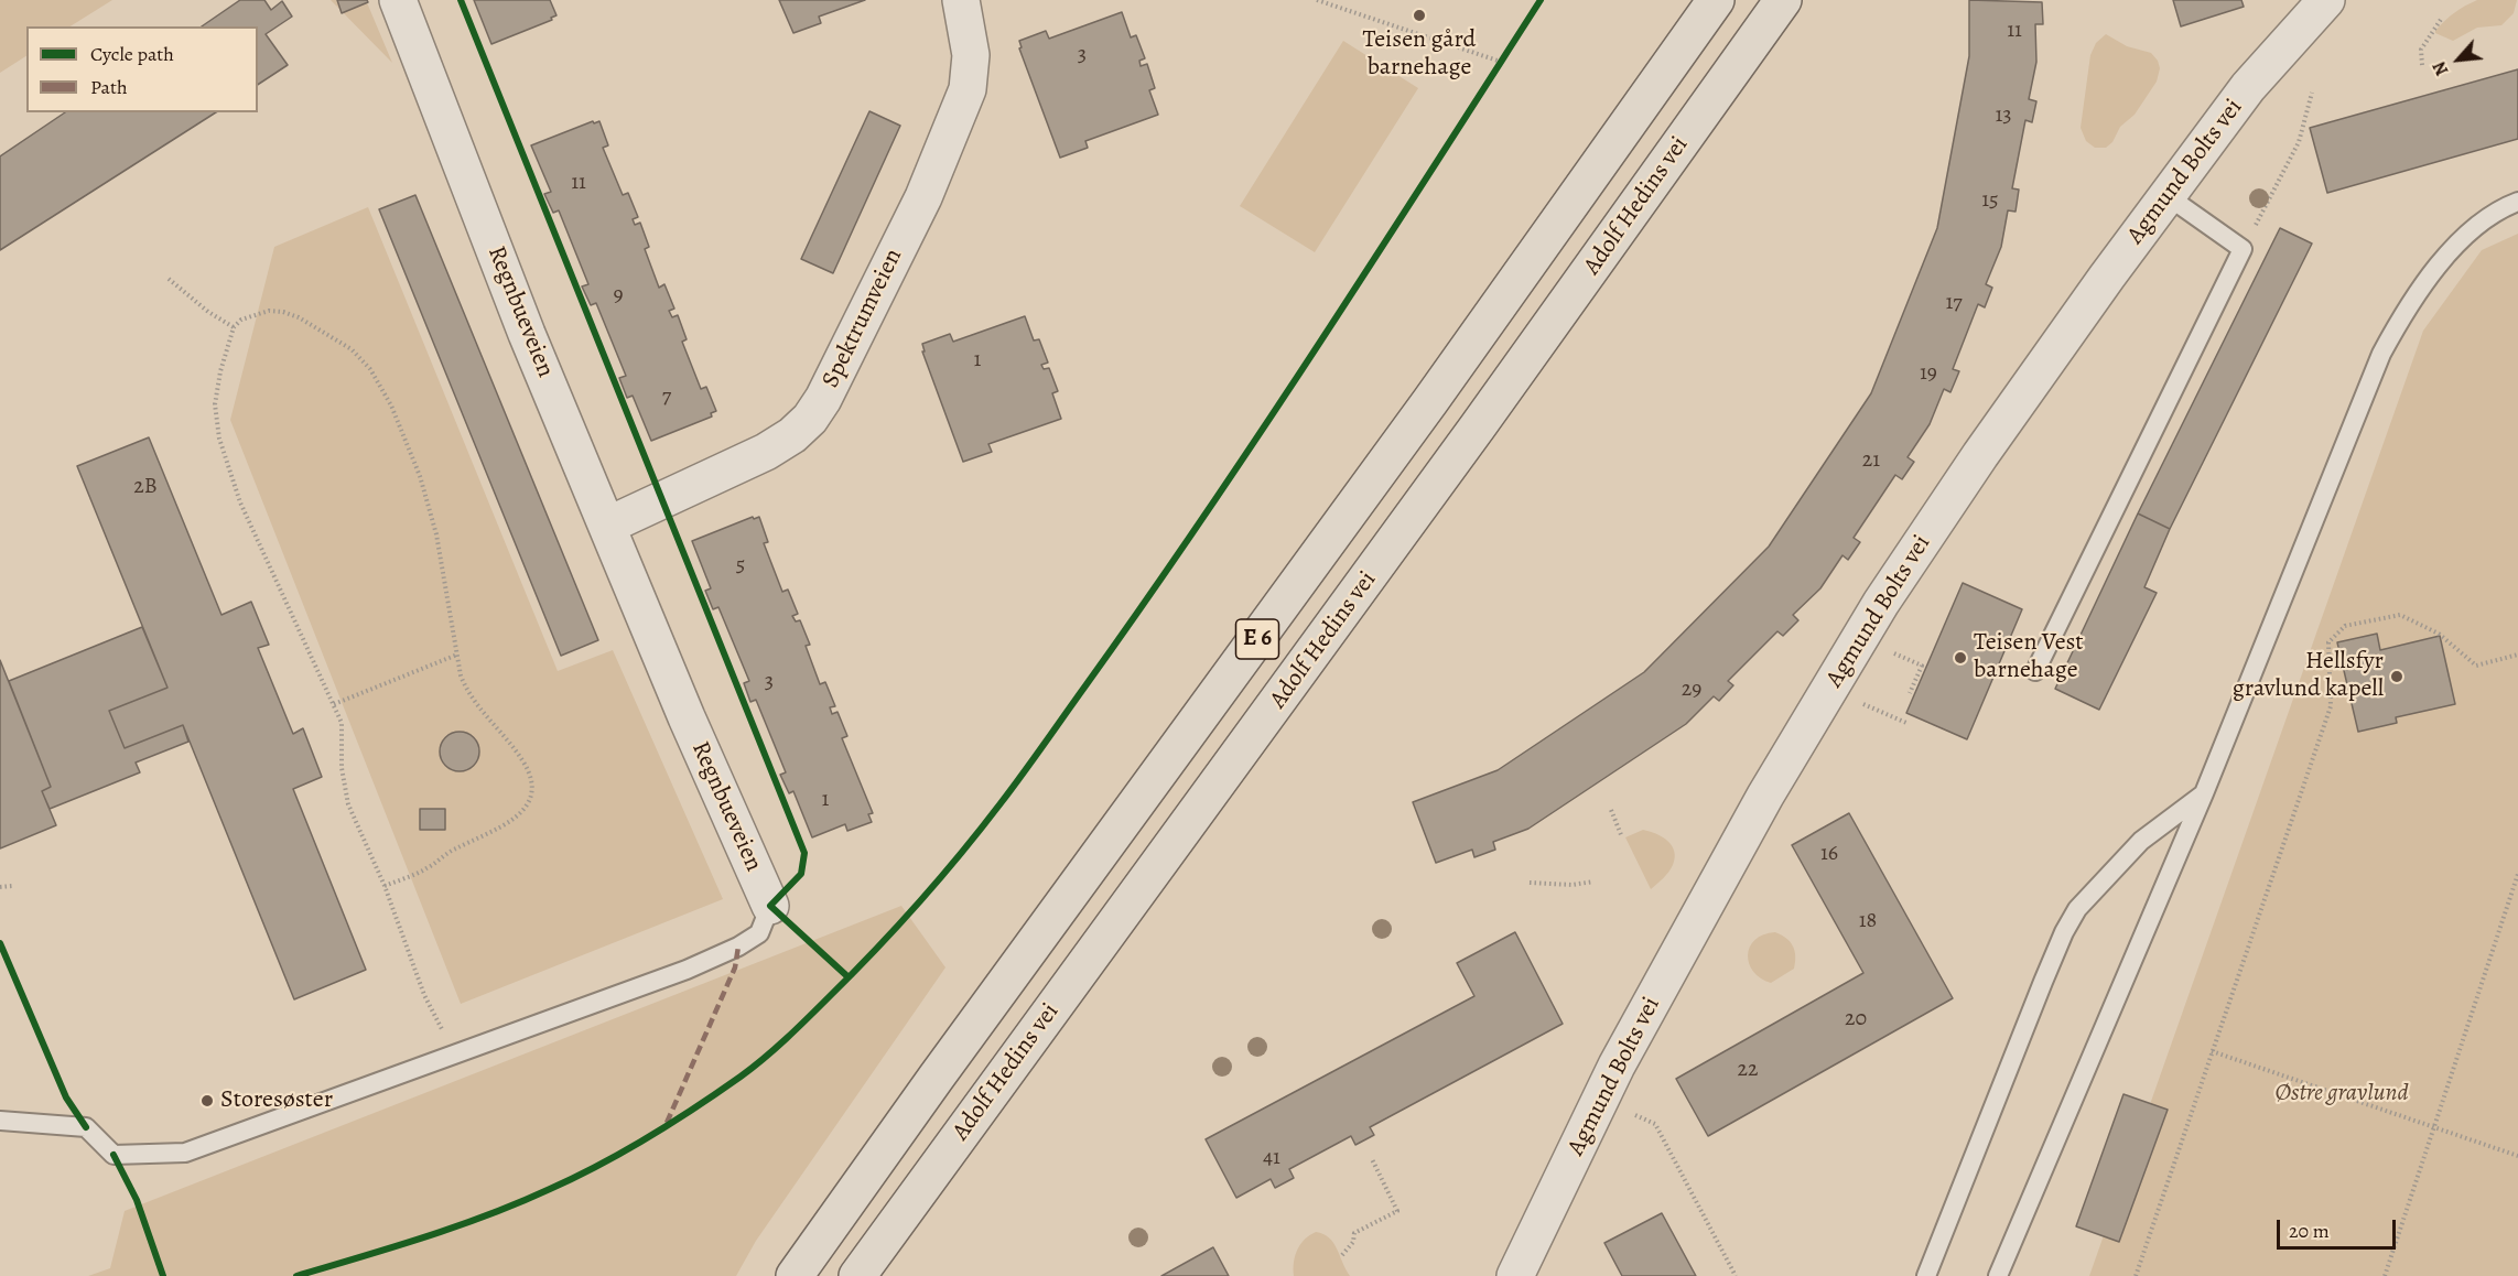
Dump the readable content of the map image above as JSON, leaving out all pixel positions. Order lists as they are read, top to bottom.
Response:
{
  "streets": {
    "highway": ["Adolf Hedins vei", "E 6"],
    "street": ["Agmund Bolts vei", "Regnbueveien", "Spektrumveien"]
  },
  "crossings": [
    ["Regnbueveien", "Spektrumveien"]
  ],
  "parks": ["Østre gravlund"],
  "places": [
    "Teisen gård barnehage",
    "Teisen Vest barnehage",
    "Hellsfyr gravlund kapell",
    "Storesøster"
  ],
  "house_numbers": [
    "11",
    "3",
    "13",
    "11",
    "15",
    "9",
    "17",
    "1",
    "19",
    "7",
    "21",
    "2B",
    "5",
    "3",
    "29",
    "1",
    "16",
    "18",
    "20",
    "22",
    "41"
  ],
  "legend": ["Cycle path", "Path"],
  "scale_bar": "20 m",
  "north": "bottom left"
}
